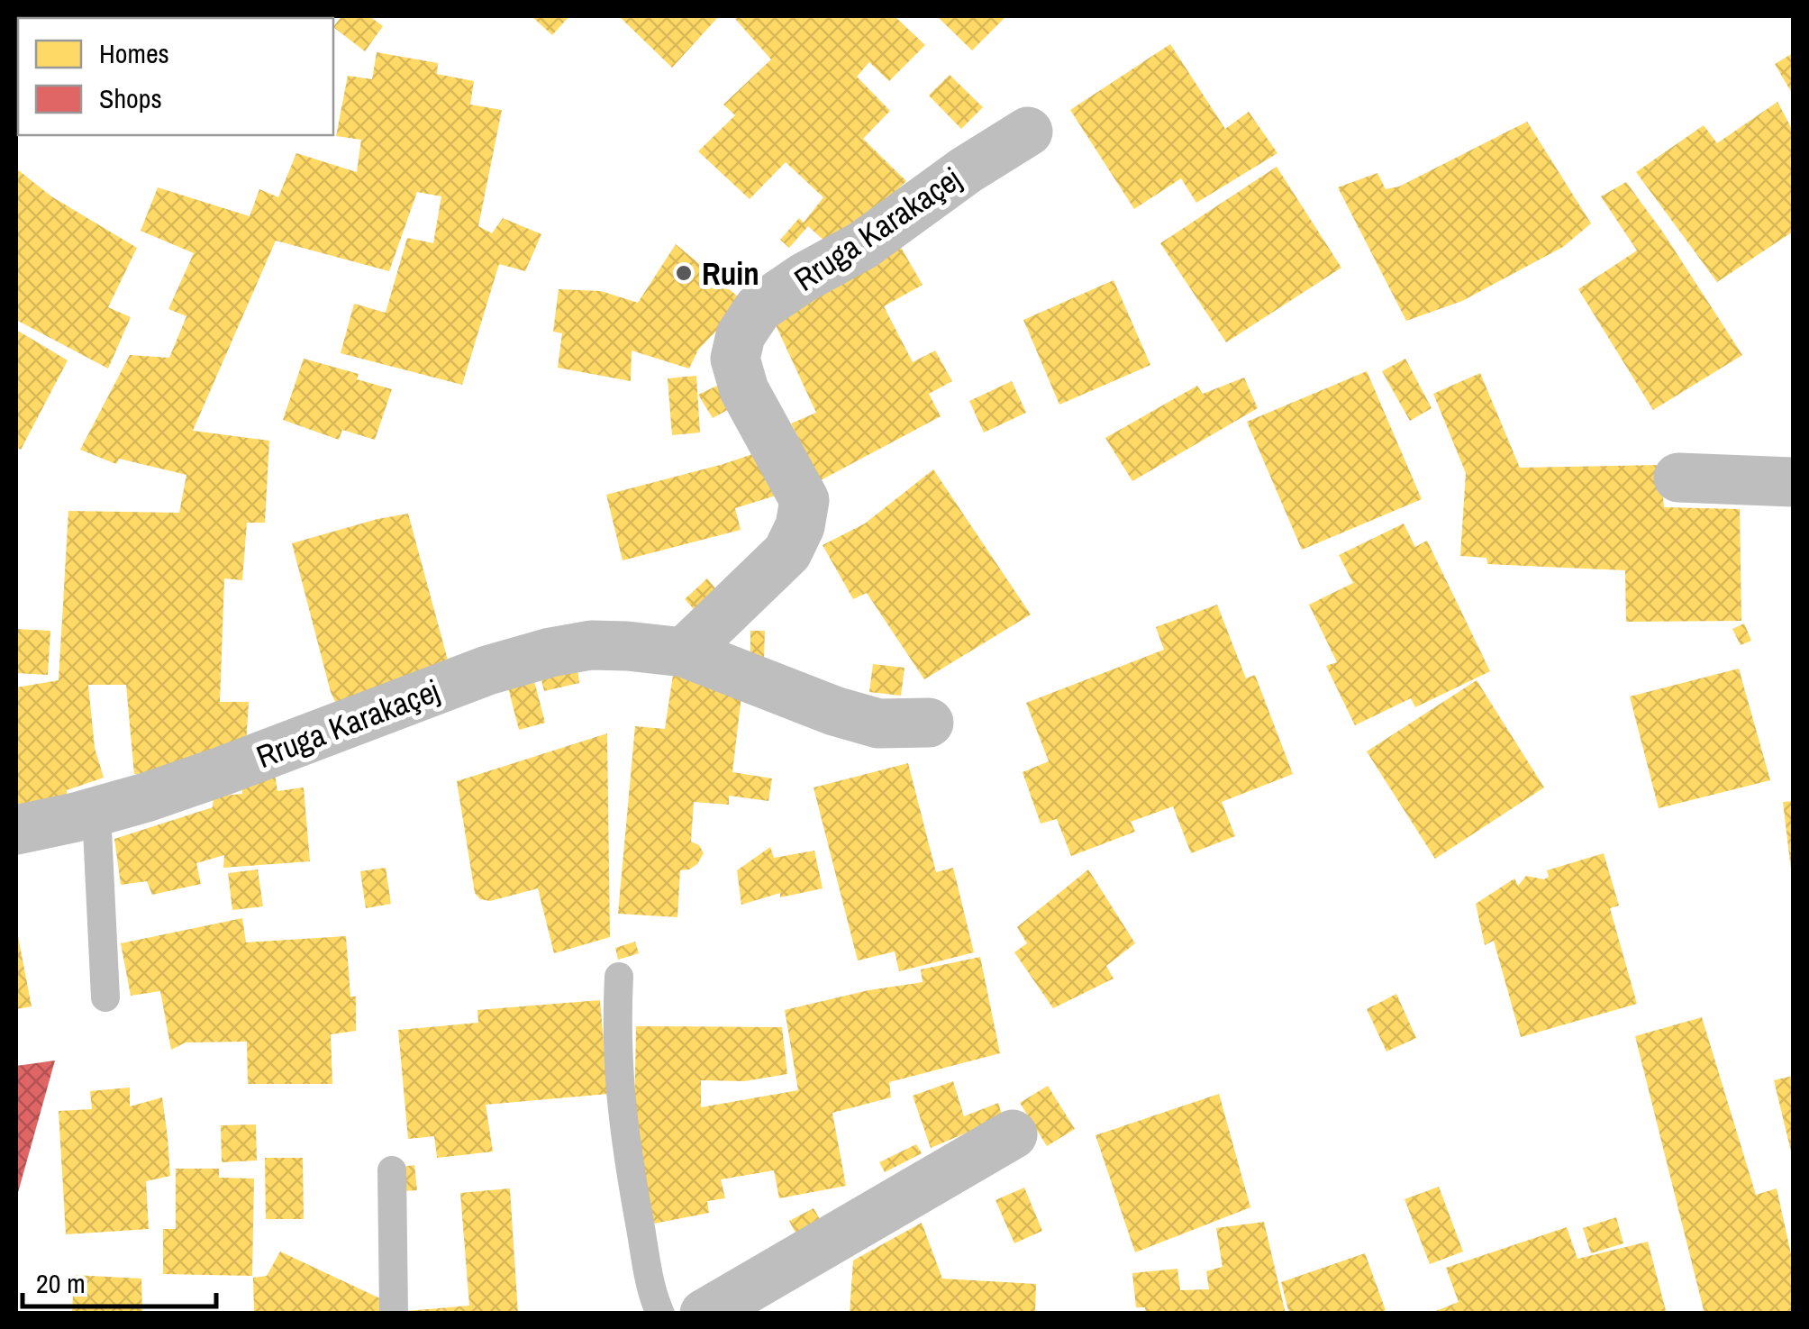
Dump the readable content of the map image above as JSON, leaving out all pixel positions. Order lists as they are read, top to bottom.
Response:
{
  "streets": {
    "street": ["Rruga Karakaçej"]
  },
  "places": ["Ruin"],
  "legend": ["Homes", "Shops"],
  "scale_bar": "20 m"
}
